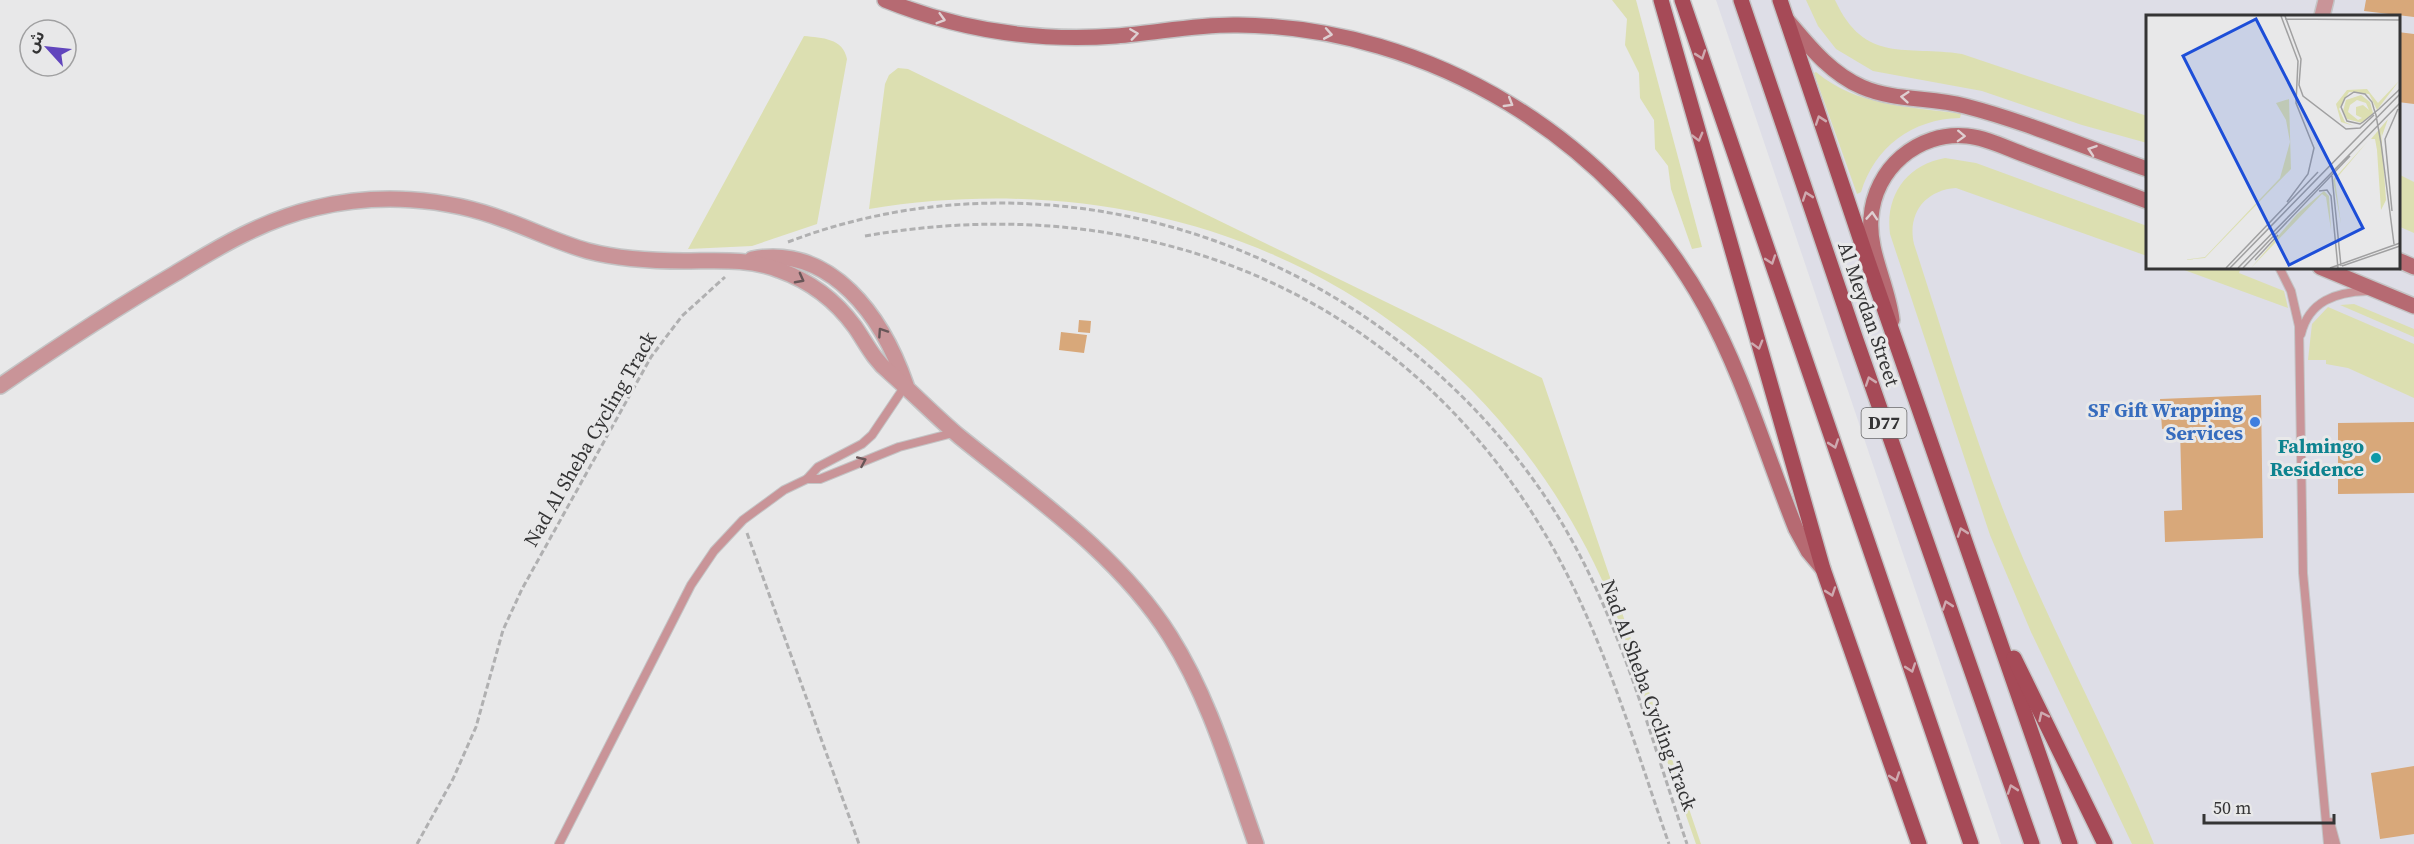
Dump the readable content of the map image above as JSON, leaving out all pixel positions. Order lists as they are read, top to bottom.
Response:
{
  "streets": {
    "main road": ["Al Meydan Street", "D77"],
    "path": ["Nad Al Sheba Cycling Track"]
  },
  "places": ["SF Gift Wrapping Services", "Falmingo Residence"],
  "scale_bar": "50 m",
  "north": "top left"
}
